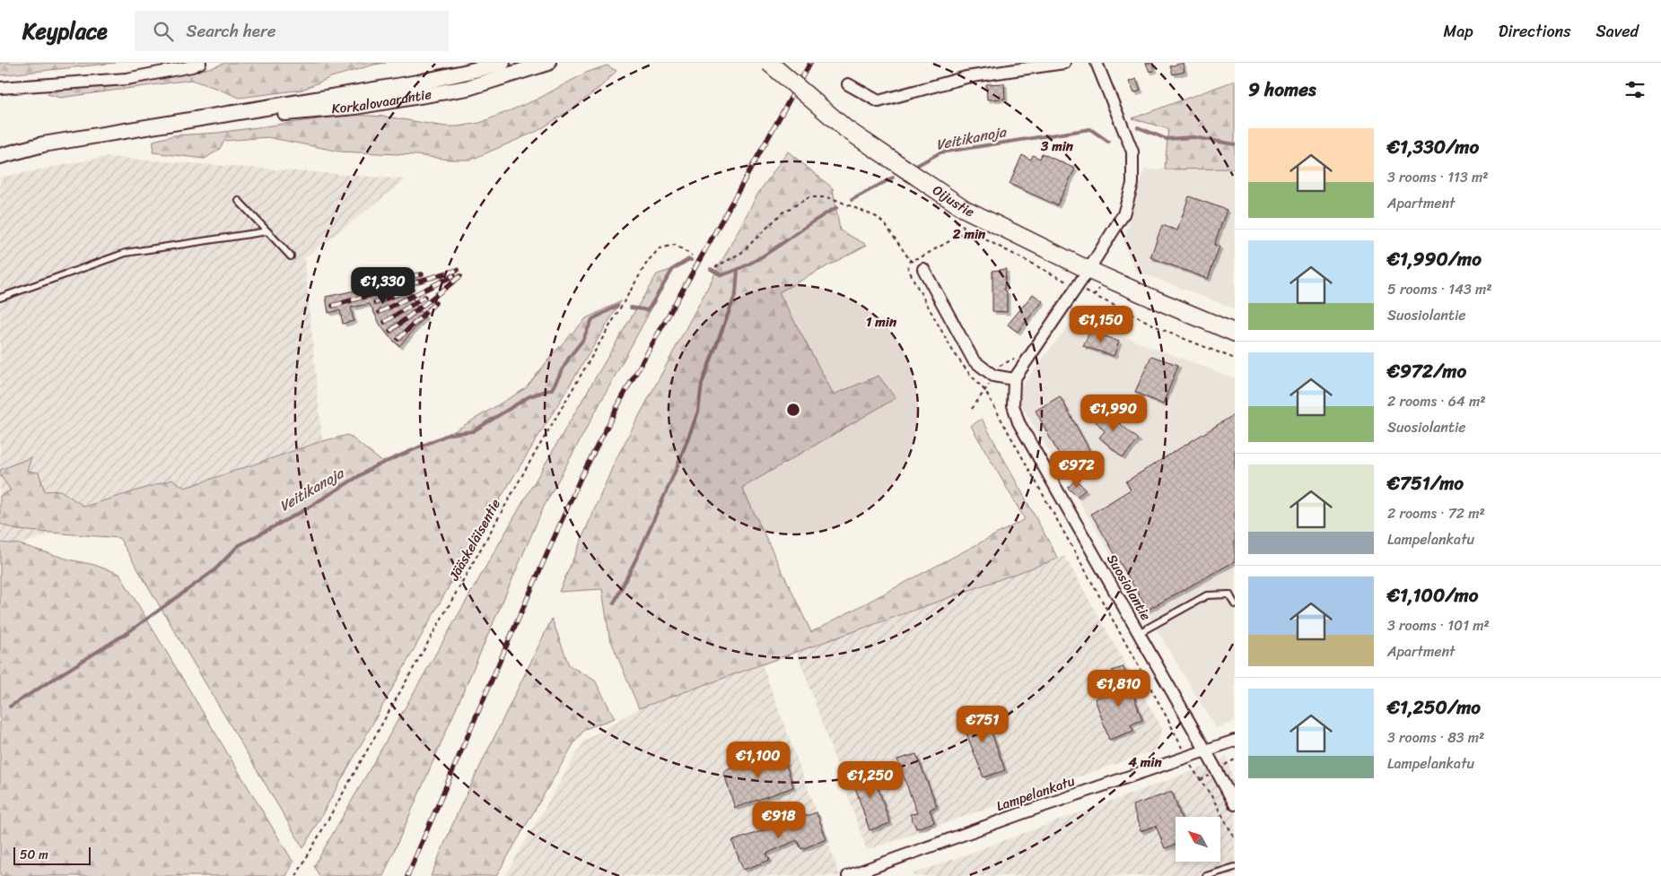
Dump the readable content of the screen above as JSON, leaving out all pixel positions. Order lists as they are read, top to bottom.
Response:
{
  "streets": {
    "main road": ["Oijustie"],
    "street": ["Korkalovaarantie", "Suosiolantie", "Lampelankatu"],
    "path": ["Jääskeläisentie"]
  },
  "crossings": [
    ["Suosiolantie", "Lampelankatu"]
  ],
  "water": ["Veitikanoja"],
  "scale_bar": "50 m",
  "north": "top left",
  "page": {
    "header": "Keyplace",
    "search": "Search here",
    "nav": ["Map", "Directions", "Saved"],
    "heading": "9 homes",
    "list": [
      {
        "name": "€1,330/mo",
        "note": "3 rooms · 113 m² · Apartment"
      },
      {
        "name": "€1,990/mo",
        "note": "5 rooms · 143 m² · Suosiolantie"
      },
      {
        "name": "€972/mo",
        "note": "2 rooms · 64 m² · Suosiolantie"
      },
      {
        "name": "€751/mo",
        "note": "2 rooms · 72 m² · Lampelankatu"
      },
      {
        "name": "€1,100/mo",
        "note": "3 rooms · 101 m² · Apartment"
      },
      {
        "name": "€1,250/mo",
        "note": "3 rooms · 83 m² · Lampelankatu"
      }
    ],
    "price": [
      "€1,330",
      "€1,150",
      "€1,990",
      "€972",
      "€1,810",
      "€751",
      "€1,100",
      "€1,250",
      "€918"
    ],
    "scale": "50 m"
  },
  "rings": [
    "3 min",
    "2 min",
    "1 min",
    "4 min"
  ]
}
